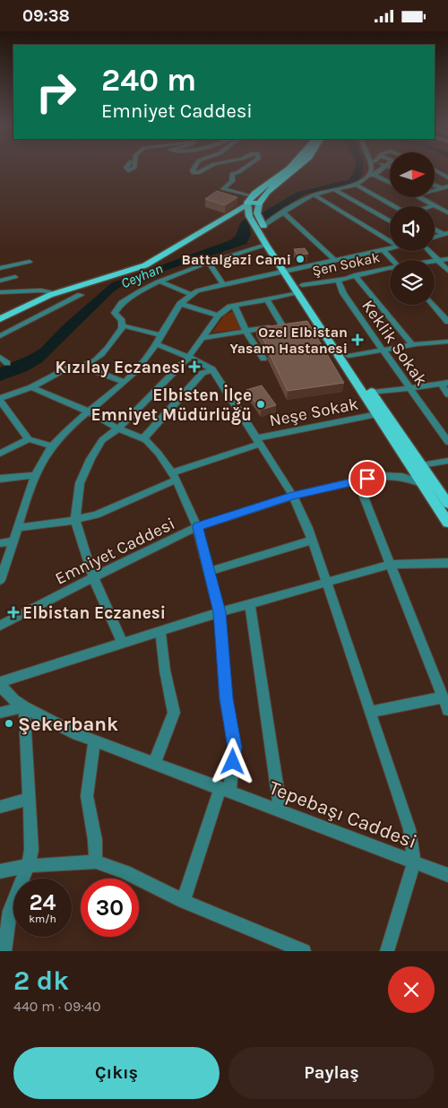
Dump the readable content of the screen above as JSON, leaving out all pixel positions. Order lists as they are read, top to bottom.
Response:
{
  "streets": {
    "street": [
      "Şen Sokak",
      "Keklik Sokak",
      "Neşe Sokak",
      "Emniyet Caddesi",
      "Tepebaşı Caddesi"
    ]
  },
  "crossings": [
    ["Şen Sokak", "Keklik Sokak"]
  ],
  "water": ["Ceyhan"],
  "places": {
    "other": ["Battalgazi Cami", "Elbisten İlçe Emniyet Müdürlüğü", "Şekerbank"],
    "health": ["Ozel Elbistan Yasam Hastanesi", "Kızılay Eczanesi", "Elbistan Eczanesi"]
  },
  "north": "right",
  "page": {
    "status": "09:38",
    "turn": ["240 m", "Emniyet Caddesi"],
    "speed": "24 km/h",
    "limit": "30",
    "heading": ["2 dk", "440 m · 09:40"],
    "buttons": ["Çıkış", "Paylaş"]
  }
}
